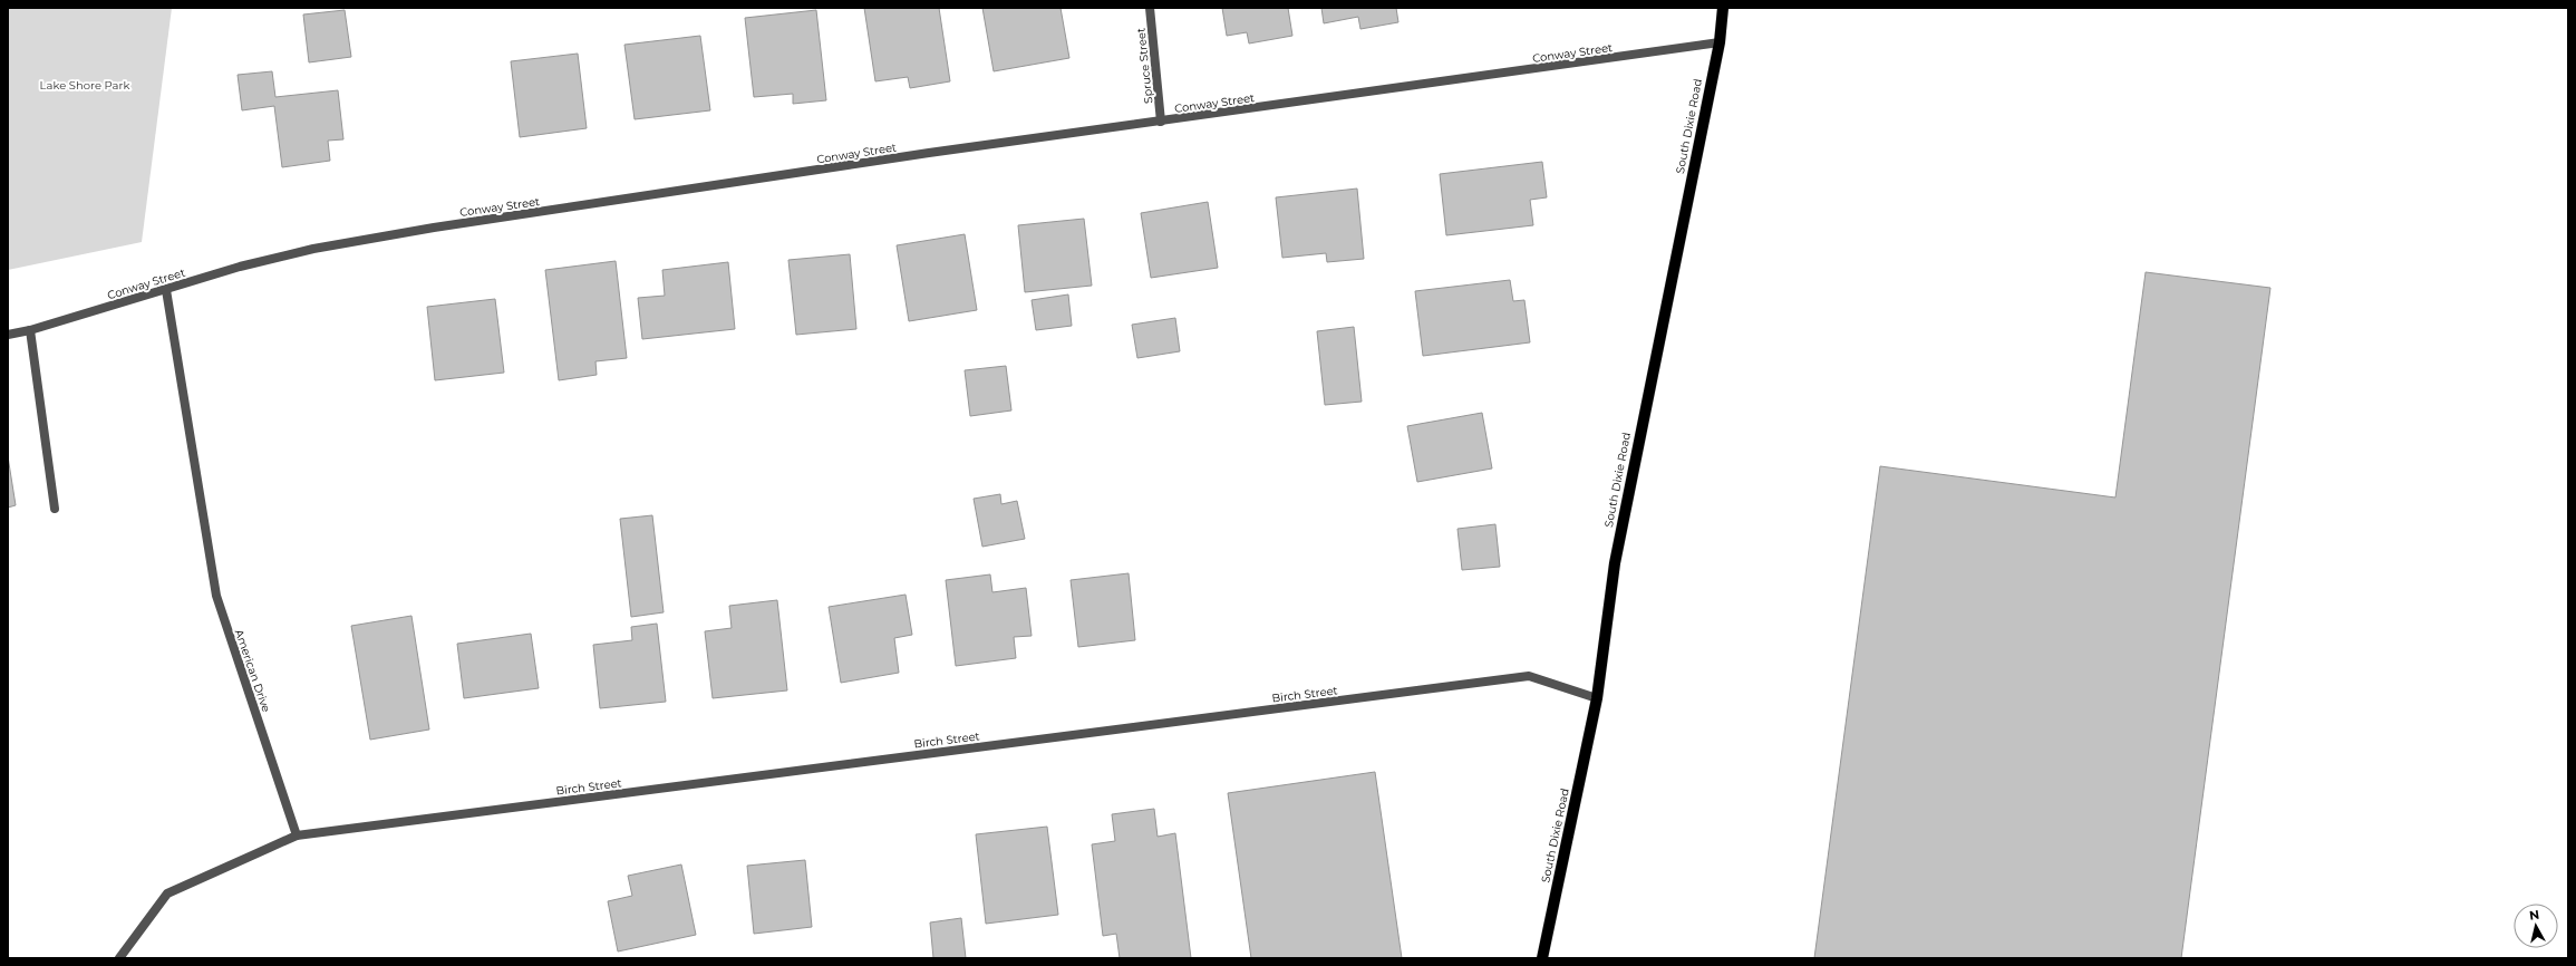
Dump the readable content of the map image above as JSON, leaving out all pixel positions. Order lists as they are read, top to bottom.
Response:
{
  "streets": {
    "main road": ["South Dixie Road"],
    "street": [
      "Conway Street",
      "Spruce Street",
      "American Drive",
      "Birch Street"
    ]
  },
  "crossings": [
    ["Conway Street", "Spruce Street"],
    ["Conway Street", "South Dixie Road"],
    ["Conway Street", "American Drive"],
    ["South Dixie Road", "Birch Street"],
    ["American Drive", "Birch Street"]
  ],
  "parks": ["Lake Shore Park"],
  "north": "top"
}
